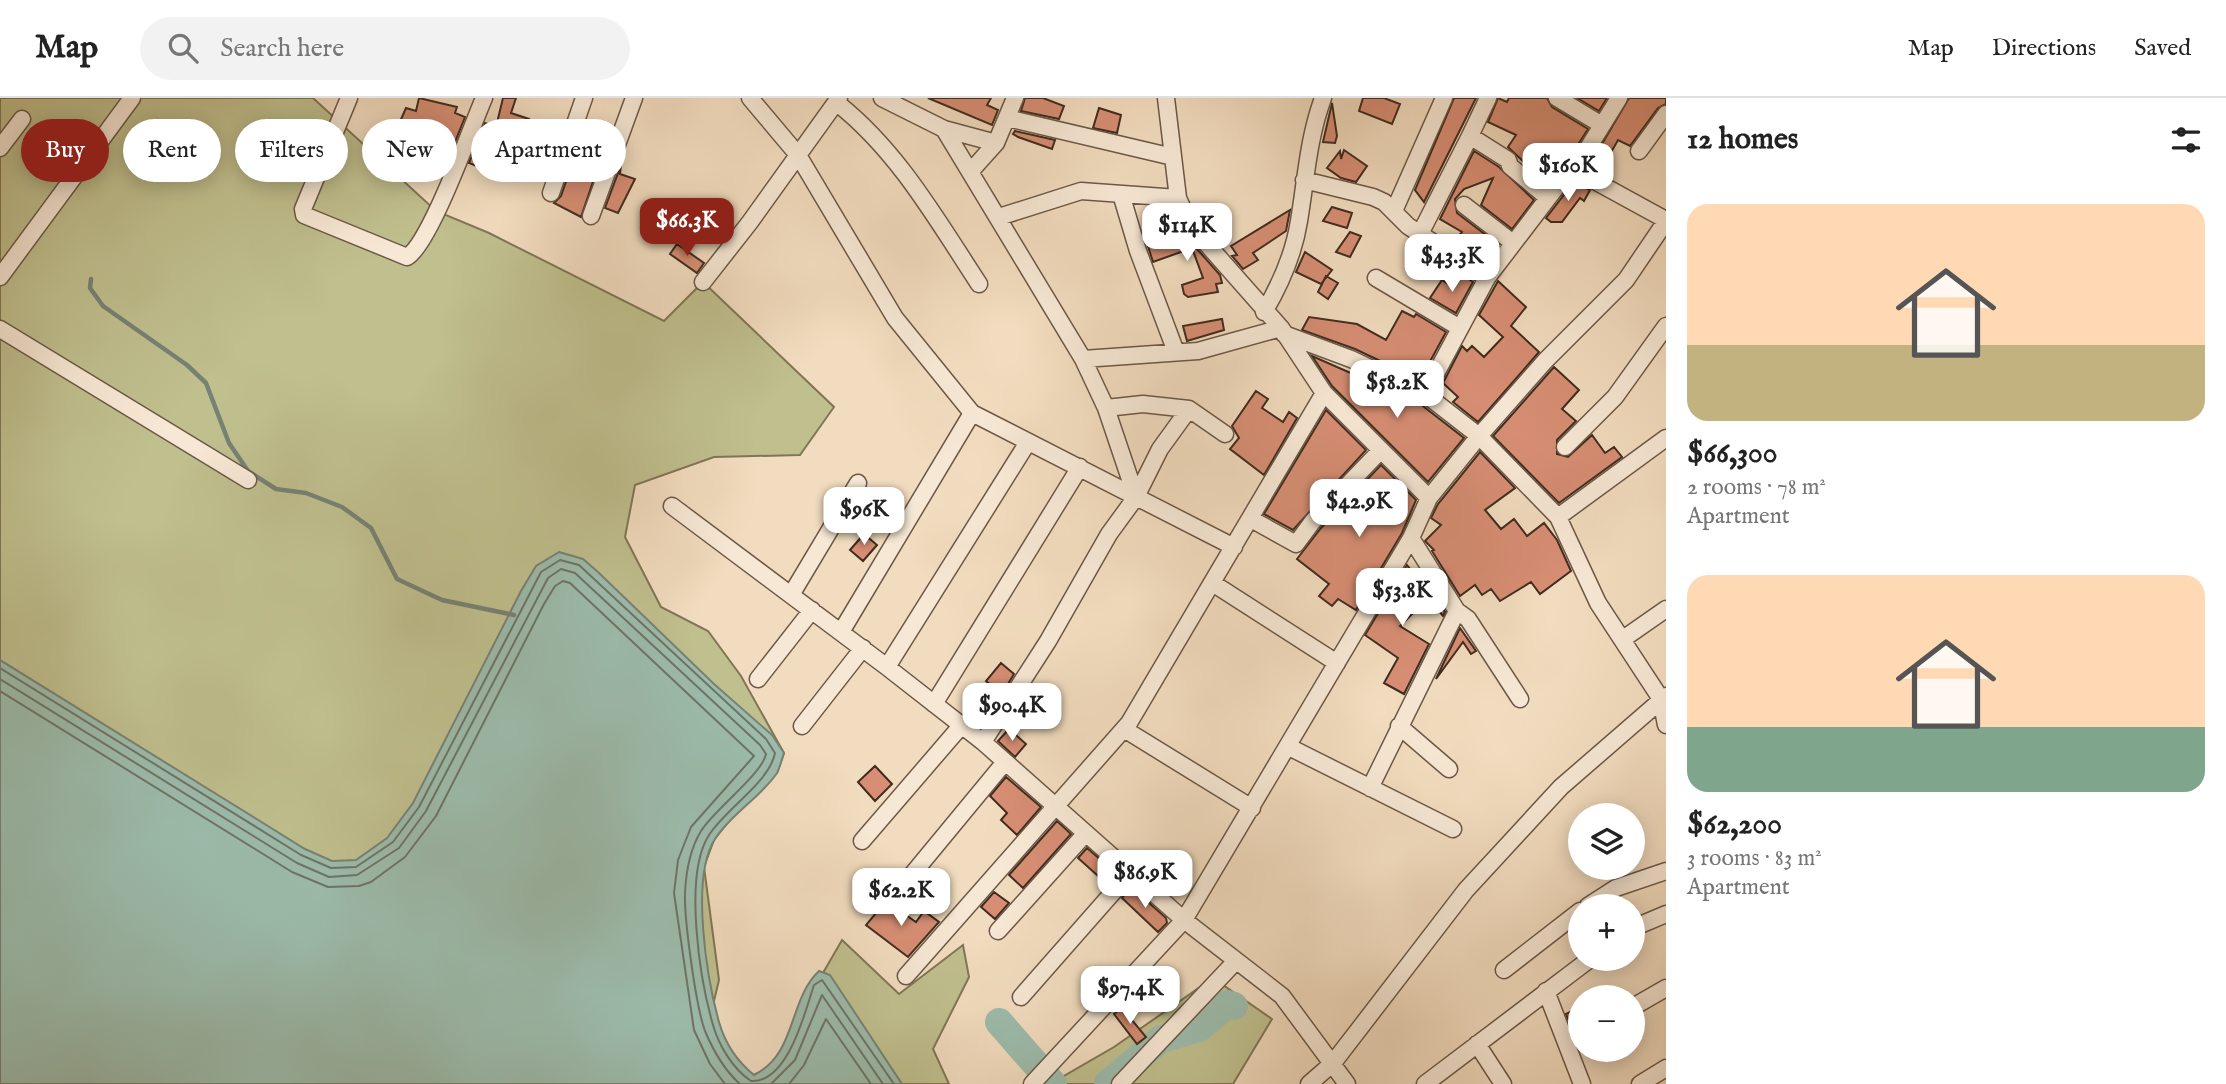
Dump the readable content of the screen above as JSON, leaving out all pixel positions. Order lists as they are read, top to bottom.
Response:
{
  "page": {
    "header": "Map",
    "search": "Search here",
    "nav": ["Map", "Directions", "Saved"],
    "heading": "12 homes",
    "chip": [
      "Buy",
      "Rent",
      "Filters",
      "New",
      "Apartment"
    ],
    "price": [
      "$160K",
      "$66.3K",
      "$114K",
      "$43.3K",
      "$58.2K",
      "$42.9K",
      "$96K",
      "$53.8K",
      "$90.4K",
      "$86.9K",
      "$62.2K",
      "$97.4K"
    ],
    "list": [
      {
        "name": "$66,300",
        "note": "2 rooms · 78 m² · Apartment"
      },
      {
        "name": "$62,200",
        "note": "3 rooms · 83 m² · Apartment"
      }
    ],
    "map_buttons": ["+", "−"]
  }
}
